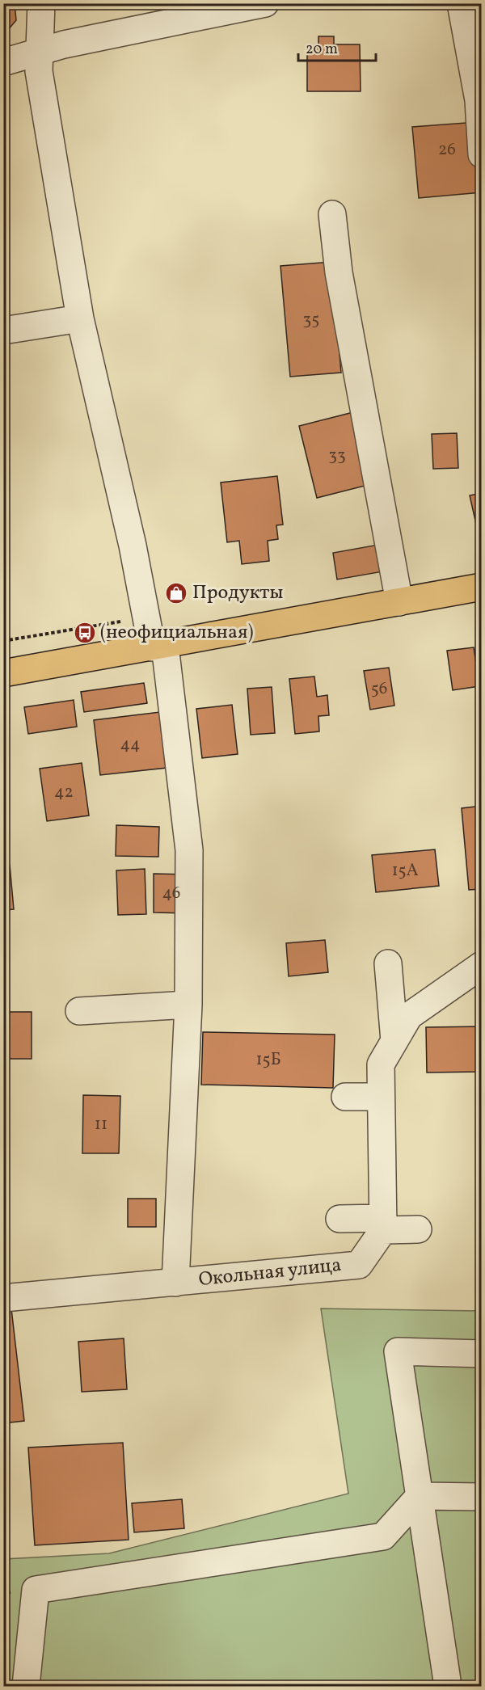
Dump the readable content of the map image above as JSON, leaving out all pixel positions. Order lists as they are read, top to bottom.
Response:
{
  "streets": {
    "street": ["Окольная улица"]
  },
  "places": {
    "shop": ["Продукты"],
    "bus stop": ["(неофициальная)"]
  },
  "house_numbers": [
    "26",
    "35",
    "33",
    "56",
    "44",
    "42",
    "15А",
    "46",
    "15Б",
    "11"
  ],
  "scale_bar": "20 m"
}
